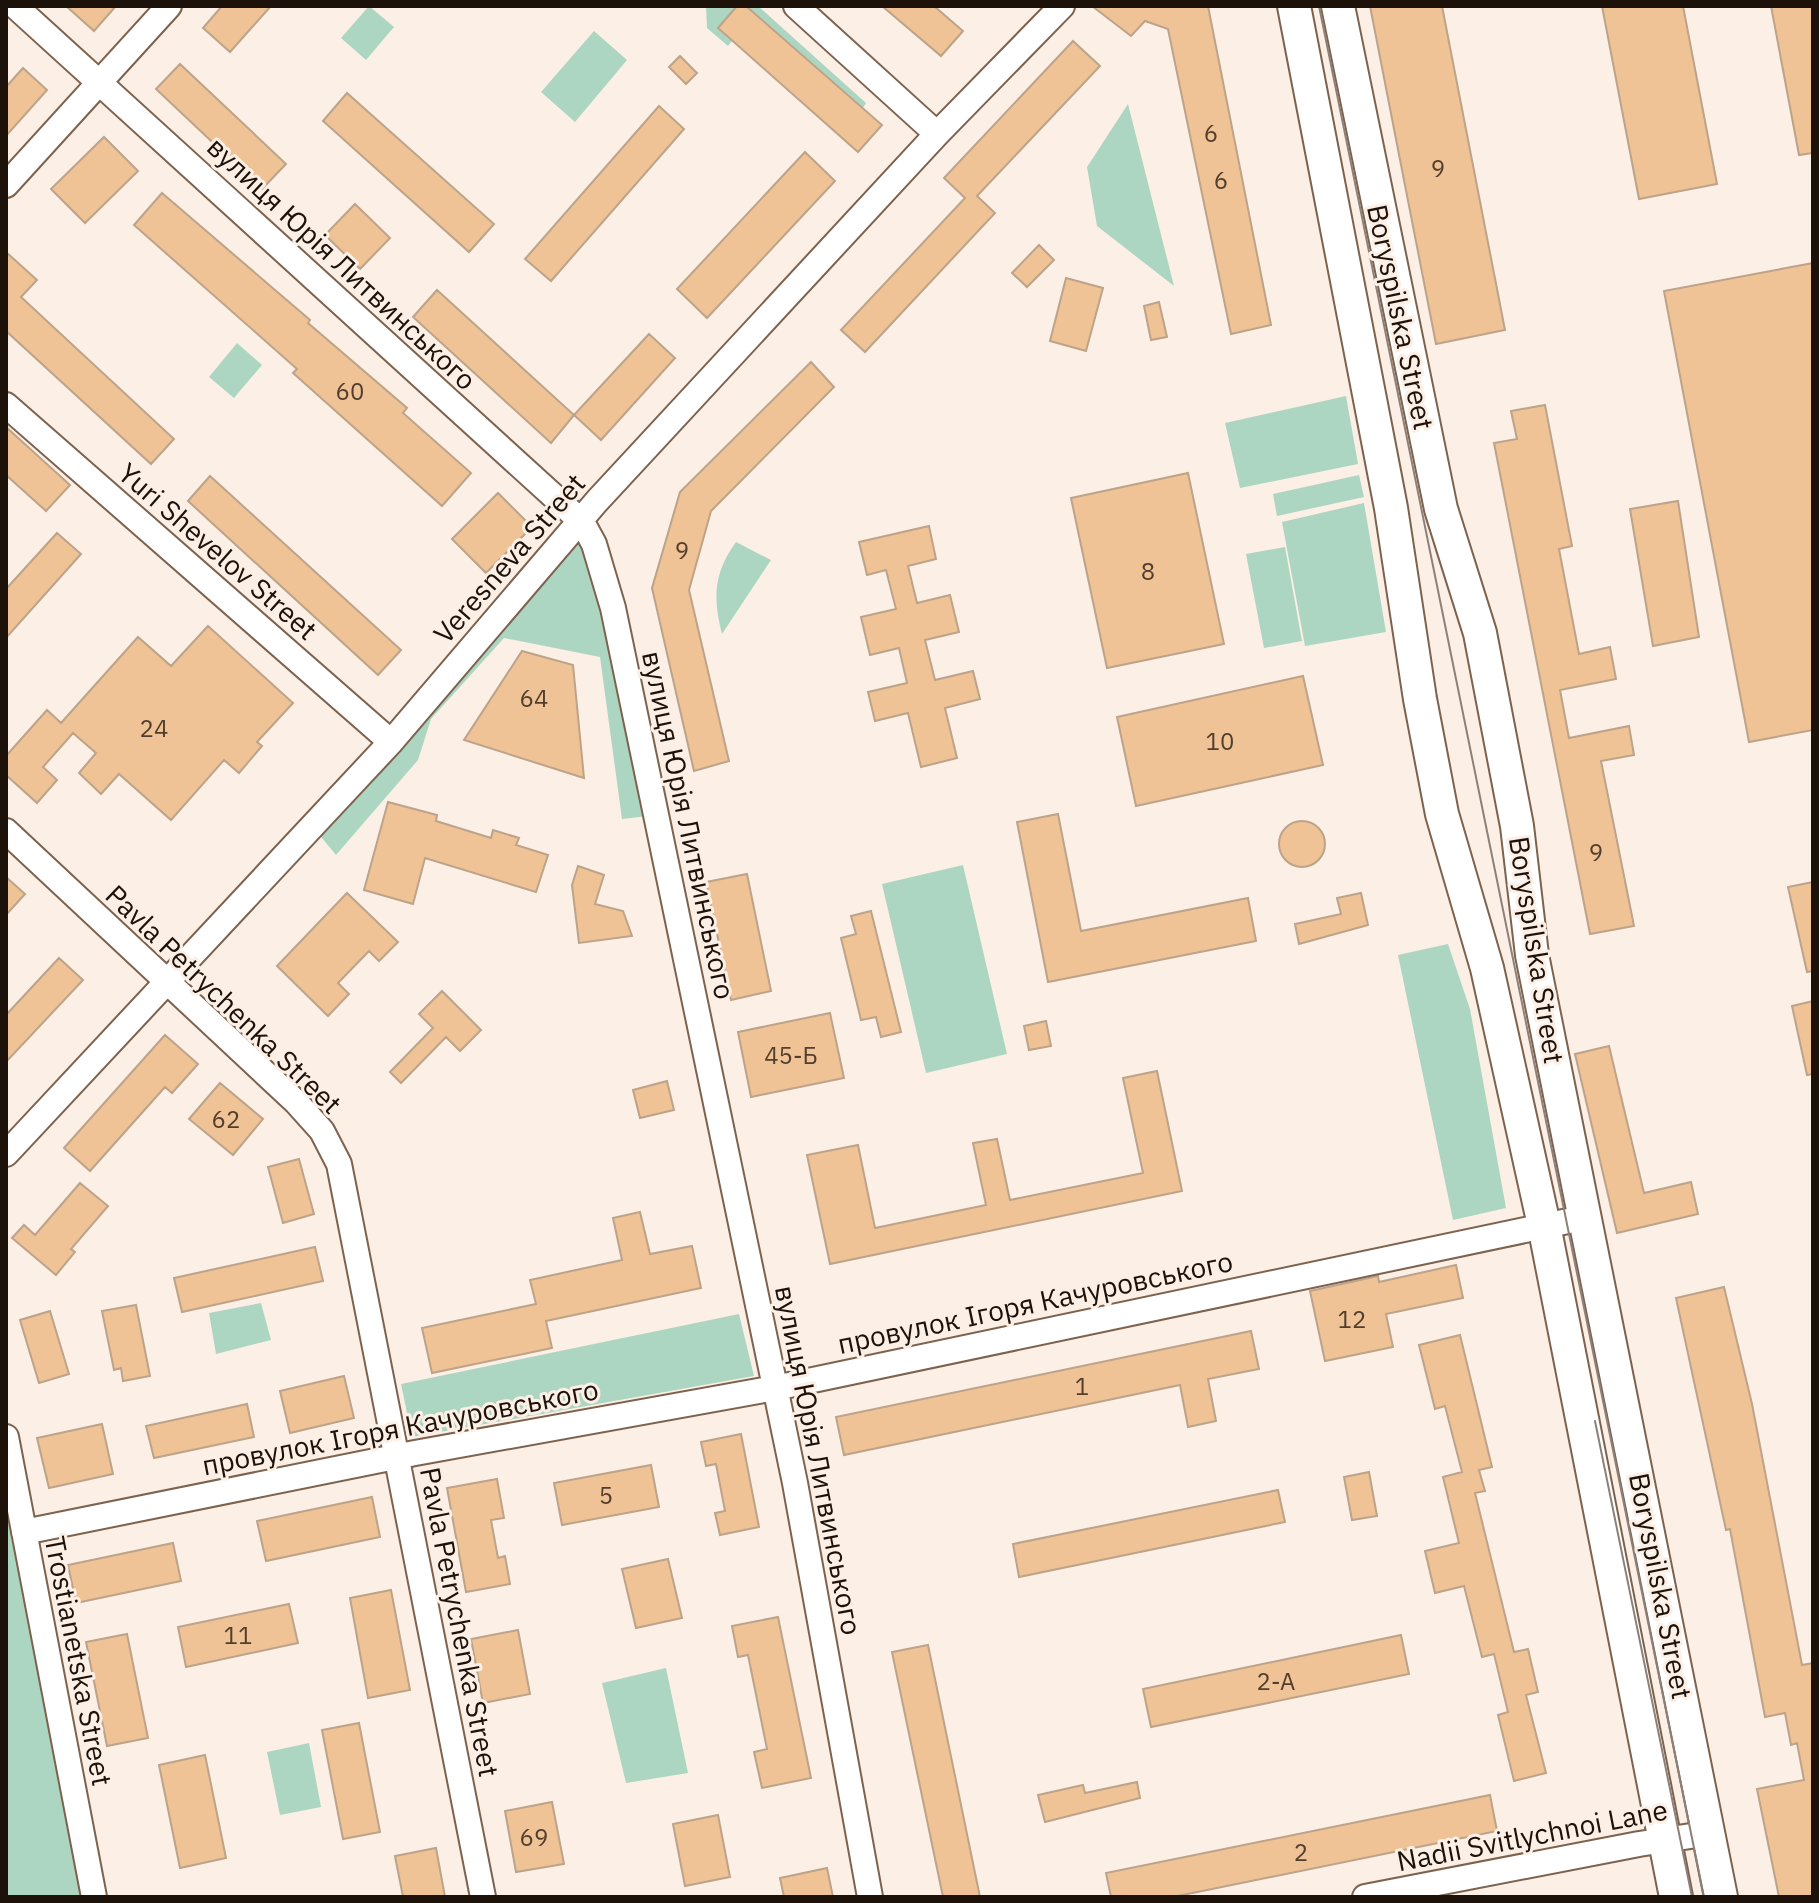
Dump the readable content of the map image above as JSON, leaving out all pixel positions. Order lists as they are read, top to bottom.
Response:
{
  "streets": {
    "main road": ["Boryspilska Street"],
    "street": [
      "вулиця Юрія Литвинського",
      "Yuri Shevelov Street",
      "Veresneva Street",
      "Pavla Petrychenka Street",
      "провулок Ігоря Качуровського",
      "Trostianetska Street",
      "Nadii Svitlychnoi Lane"
    ]
  },
  "crossings": [
    ["вулиця Юрія Литвинського", "Veresneva Street"],
    ["вулиця Юрія Литвинського", "провулок Ігоря Качуровського"],
    ["Boryspilska Street", "провулок Ігоря Качуровського"],
    ["Boryspilska Street", "Nadii Svitlychnoi Lane"],
    ["Yuri Shevelov Street", "Veresneva Street"],
    ["Veresneva Street", "Pavla Petrychenka Street"],
    ["Pavla Petrychenka Street", "провулок Ігоря Качуровського"],
    ["провулок Ігоря Качуровського", "Trostianetska Street"]
  ],
  "house_numbers": [
    "6",
    "9",
    "6",
    "60",
    "9",
    "8",
    "64",
    "24",
    "10",
    "9",
    "45-Б",
    "62",
    "12",
    "1",
    "5",
    "11",
    "2-А",
    "69",
    "2"
  ]
}
